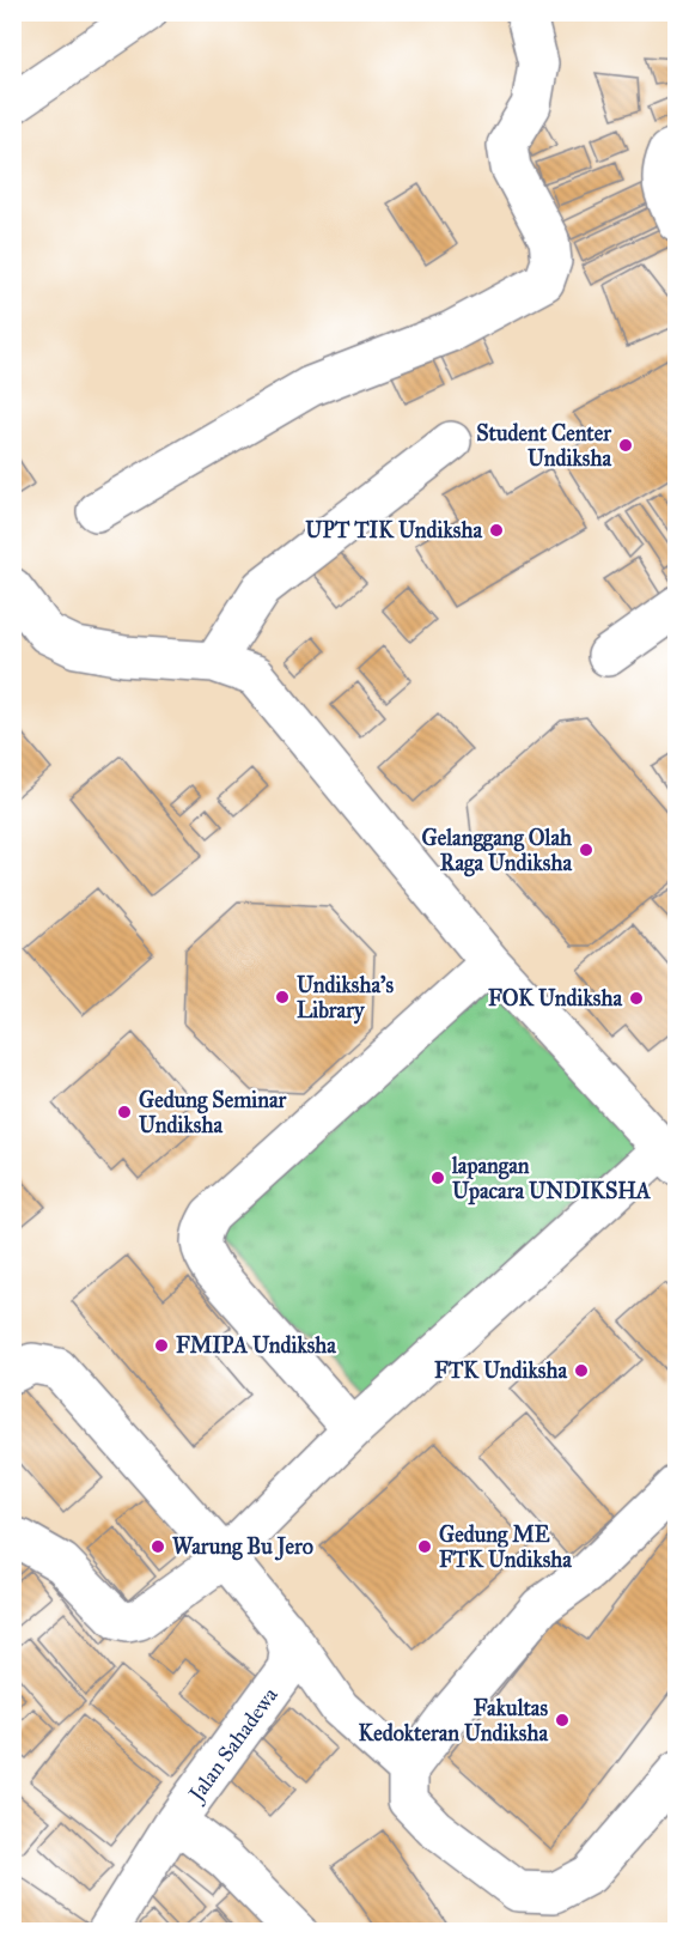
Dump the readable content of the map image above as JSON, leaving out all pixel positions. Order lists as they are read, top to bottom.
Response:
{
  "streets": {
    "street": ["Jalan Sahadewa"]
  },
  "places": [
    "Student Center Undiksha",
    "UPT TIK Undiksha",
    "Gelanggang Olah Raga Undiksha",
    "Undiksha's Library",
    "FOK Undiksha",
    "Gedung Seminar Undiksha",
    "lapangan Upacara UNDIKSHA",
    "FMIPA Undiksha",
    "FTK Undiksha",
    "Warung Bu Jero",
    "Gedung ME FTK Undiksha",
    "Fakultas Kedokteran Undiksha"
  ]
}
